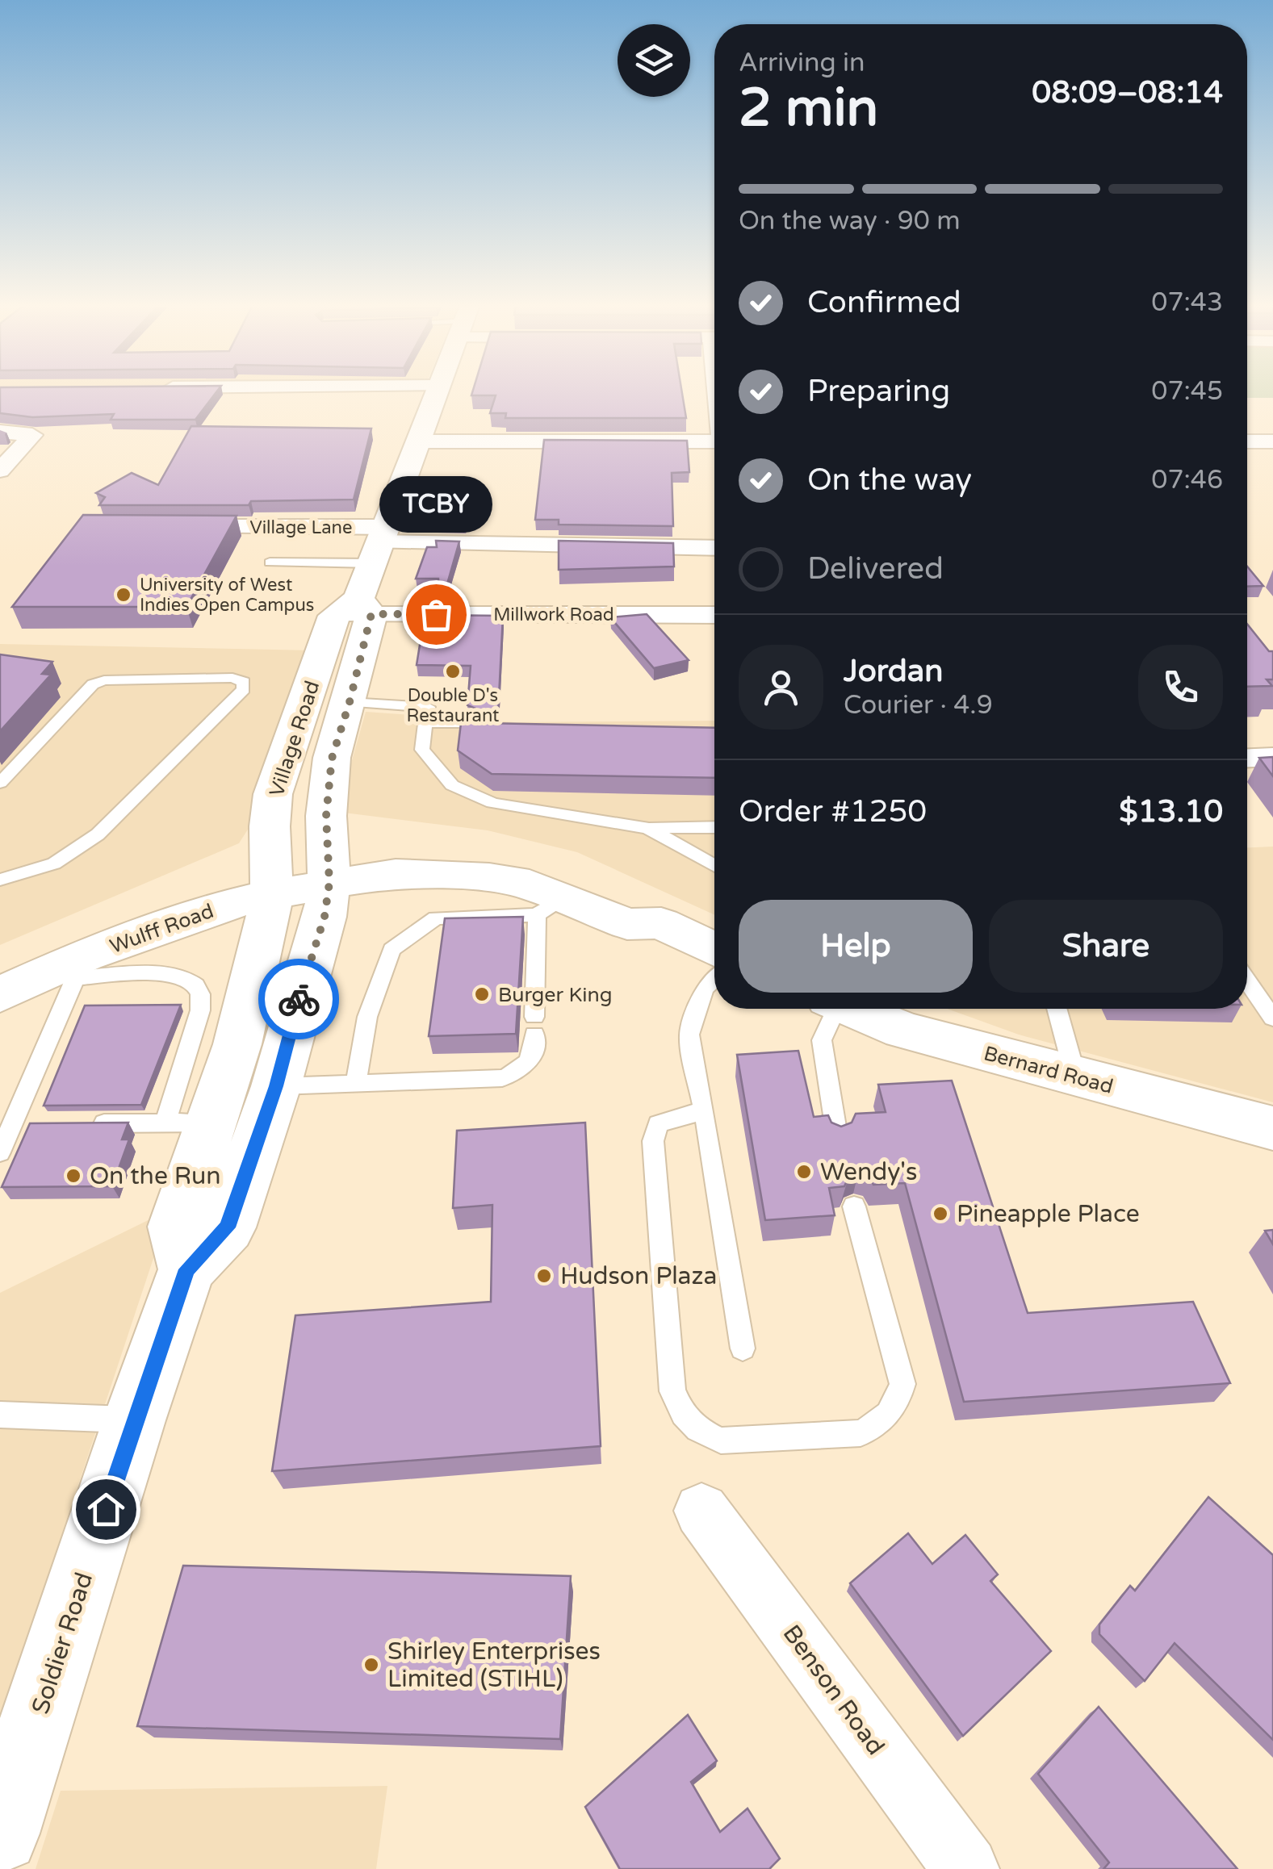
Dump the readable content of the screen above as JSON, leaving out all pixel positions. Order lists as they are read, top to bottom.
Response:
{
  "streets": {
    "main road": [
      "Village Road",
      "Wulff Road",
      "Bernard Road",
      "Soldier Road"
    ],
    "street": ["Village Lane", "Millwork Road", "Benson Road"]
  },
  "crossings": [
    ["Village Lane", "Village Road"],
    ["Millwork Road", "Village Road"],
    ["Village Road", "Wulff Road"],
    ["Village Road", "Soldier Road"],
    ["Wulff Road", "Soldier Road"]
  ],
  "places": [
    "University of West Indies Open Campus",
    "TCBY",
    "Double D's Restaurant",
    "Burger King",
    "Wendy's",
    "On the Run",
    "Pineapple Place",
    "Hudson Plaza",
    "Shirley Enterprises Limited (STIHL)"
  ],
  "page": {
    "heading": ["2 min", "Arriving in", "08:09–08:14"],
    "panel": [
      "Jordan",
      "Courier · 4.9",
      "Order #1250",
      "$13.10"
    ],
    "bar": "On the way · 90 m",
    "list": [
      ["Confirmed", "07:43"],
      ["Preparing", "07:45"],
      ["On the way", "07:46"],
      "Delivered"
    ],
    "bubble": "TCBY",
    "buttons": ["Help", "Share"]
  }
}
